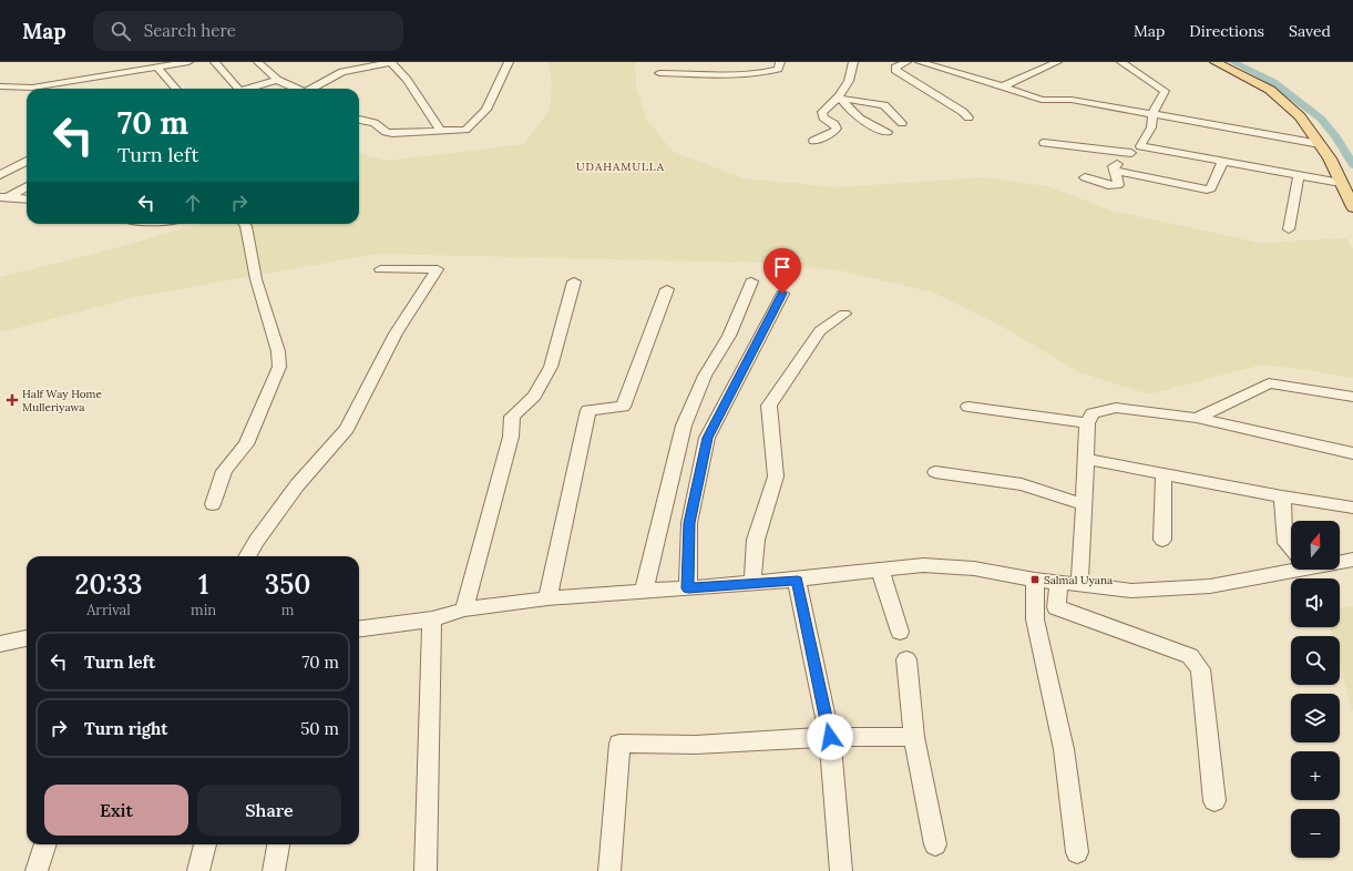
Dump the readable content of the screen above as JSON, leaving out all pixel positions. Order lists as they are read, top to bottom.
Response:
{
  "districts": ["UDAHAMULLA"],
  "places": {
    "health": ["Half Way Home Mulleriyawa"],
    "transit": ["Salmal Uyana"]
  },
  "north": "top",
  "page": {
    "header": "Map",
    "search": "Search here",
    "nav": ["Map", "Directions", "Saved"],
    "turn": ["70 m", "Turn left"],
    "map_buttons": ["+", "−"],
    "eta": [
      "20:33",
      "Arrival",
      "1",
      "min",
      "350",
      "m"
    ],
    "list": [
      {
        "name": "Turn left",
        "value": "70 m"
      },
      {
        "name": "Turn right",
        "value": "50 m"
      }
    ],
    "buttons": ["Exit", "Share"]
  }
}
